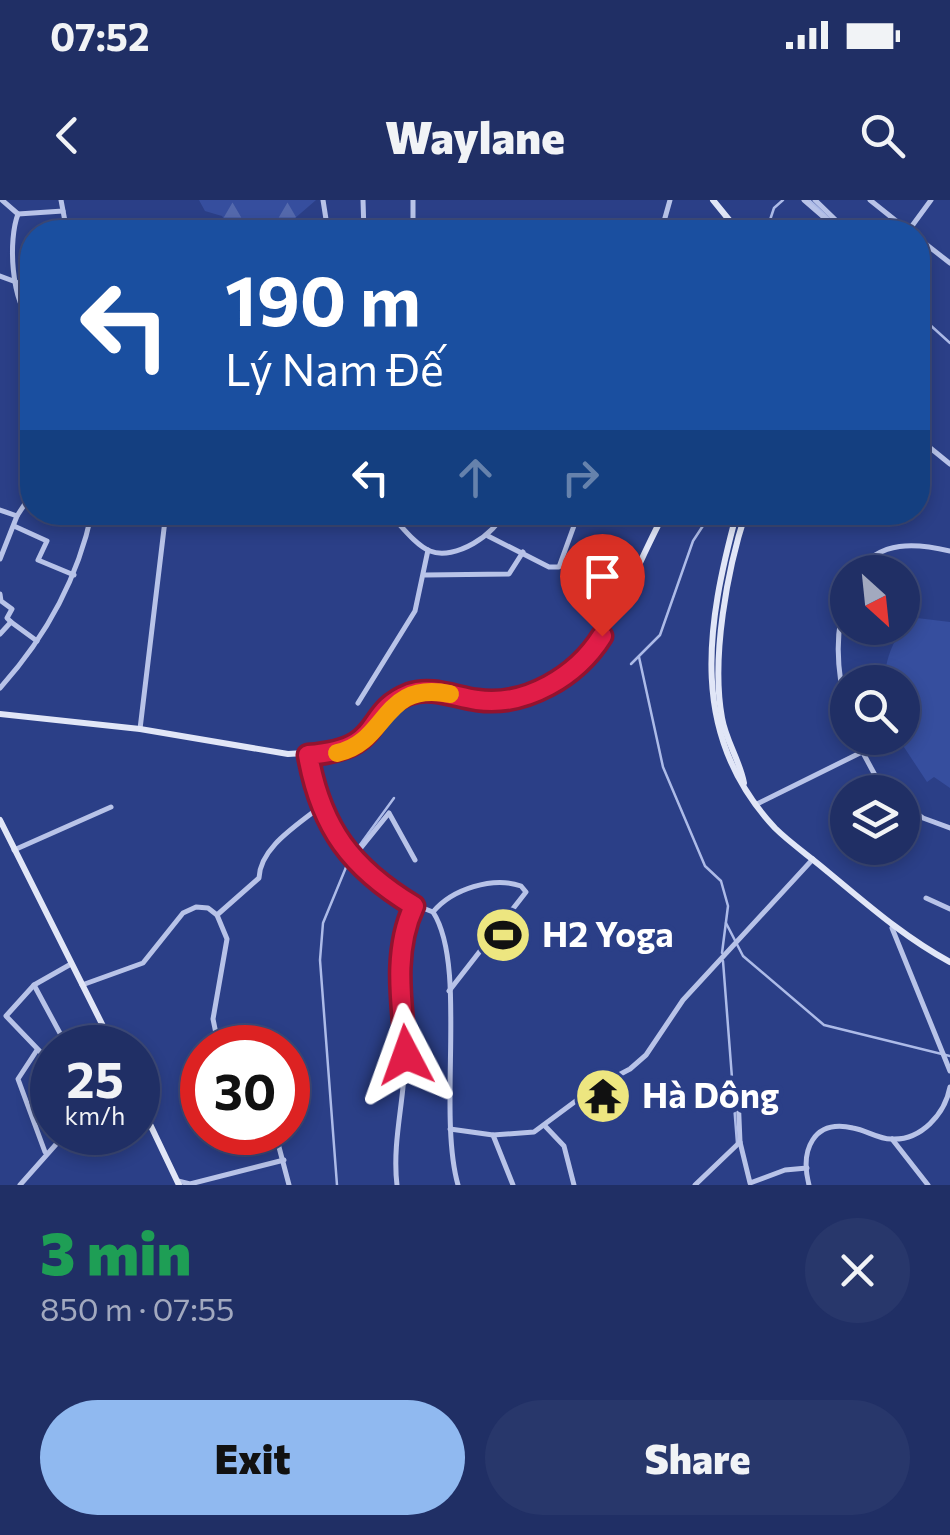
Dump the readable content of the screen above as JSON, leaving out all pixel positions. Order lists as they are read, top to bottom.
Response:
{
  "places": {
    "sports": ["H2 Yoga"],
    "temple": ["Hà Dông"]
  },
  "north": "bottom right",
  "page": {
    "status": "07:52",
    "header": "Waylane",
    "turn": ["190 m", "Lý Nam Đế"],
    "speed": "25 km/h",
    "limit": "30",
    "heading": ["3 min", "850 m · 07:55"],
    "buttons": ["Exit", "Share"]
  }
}
